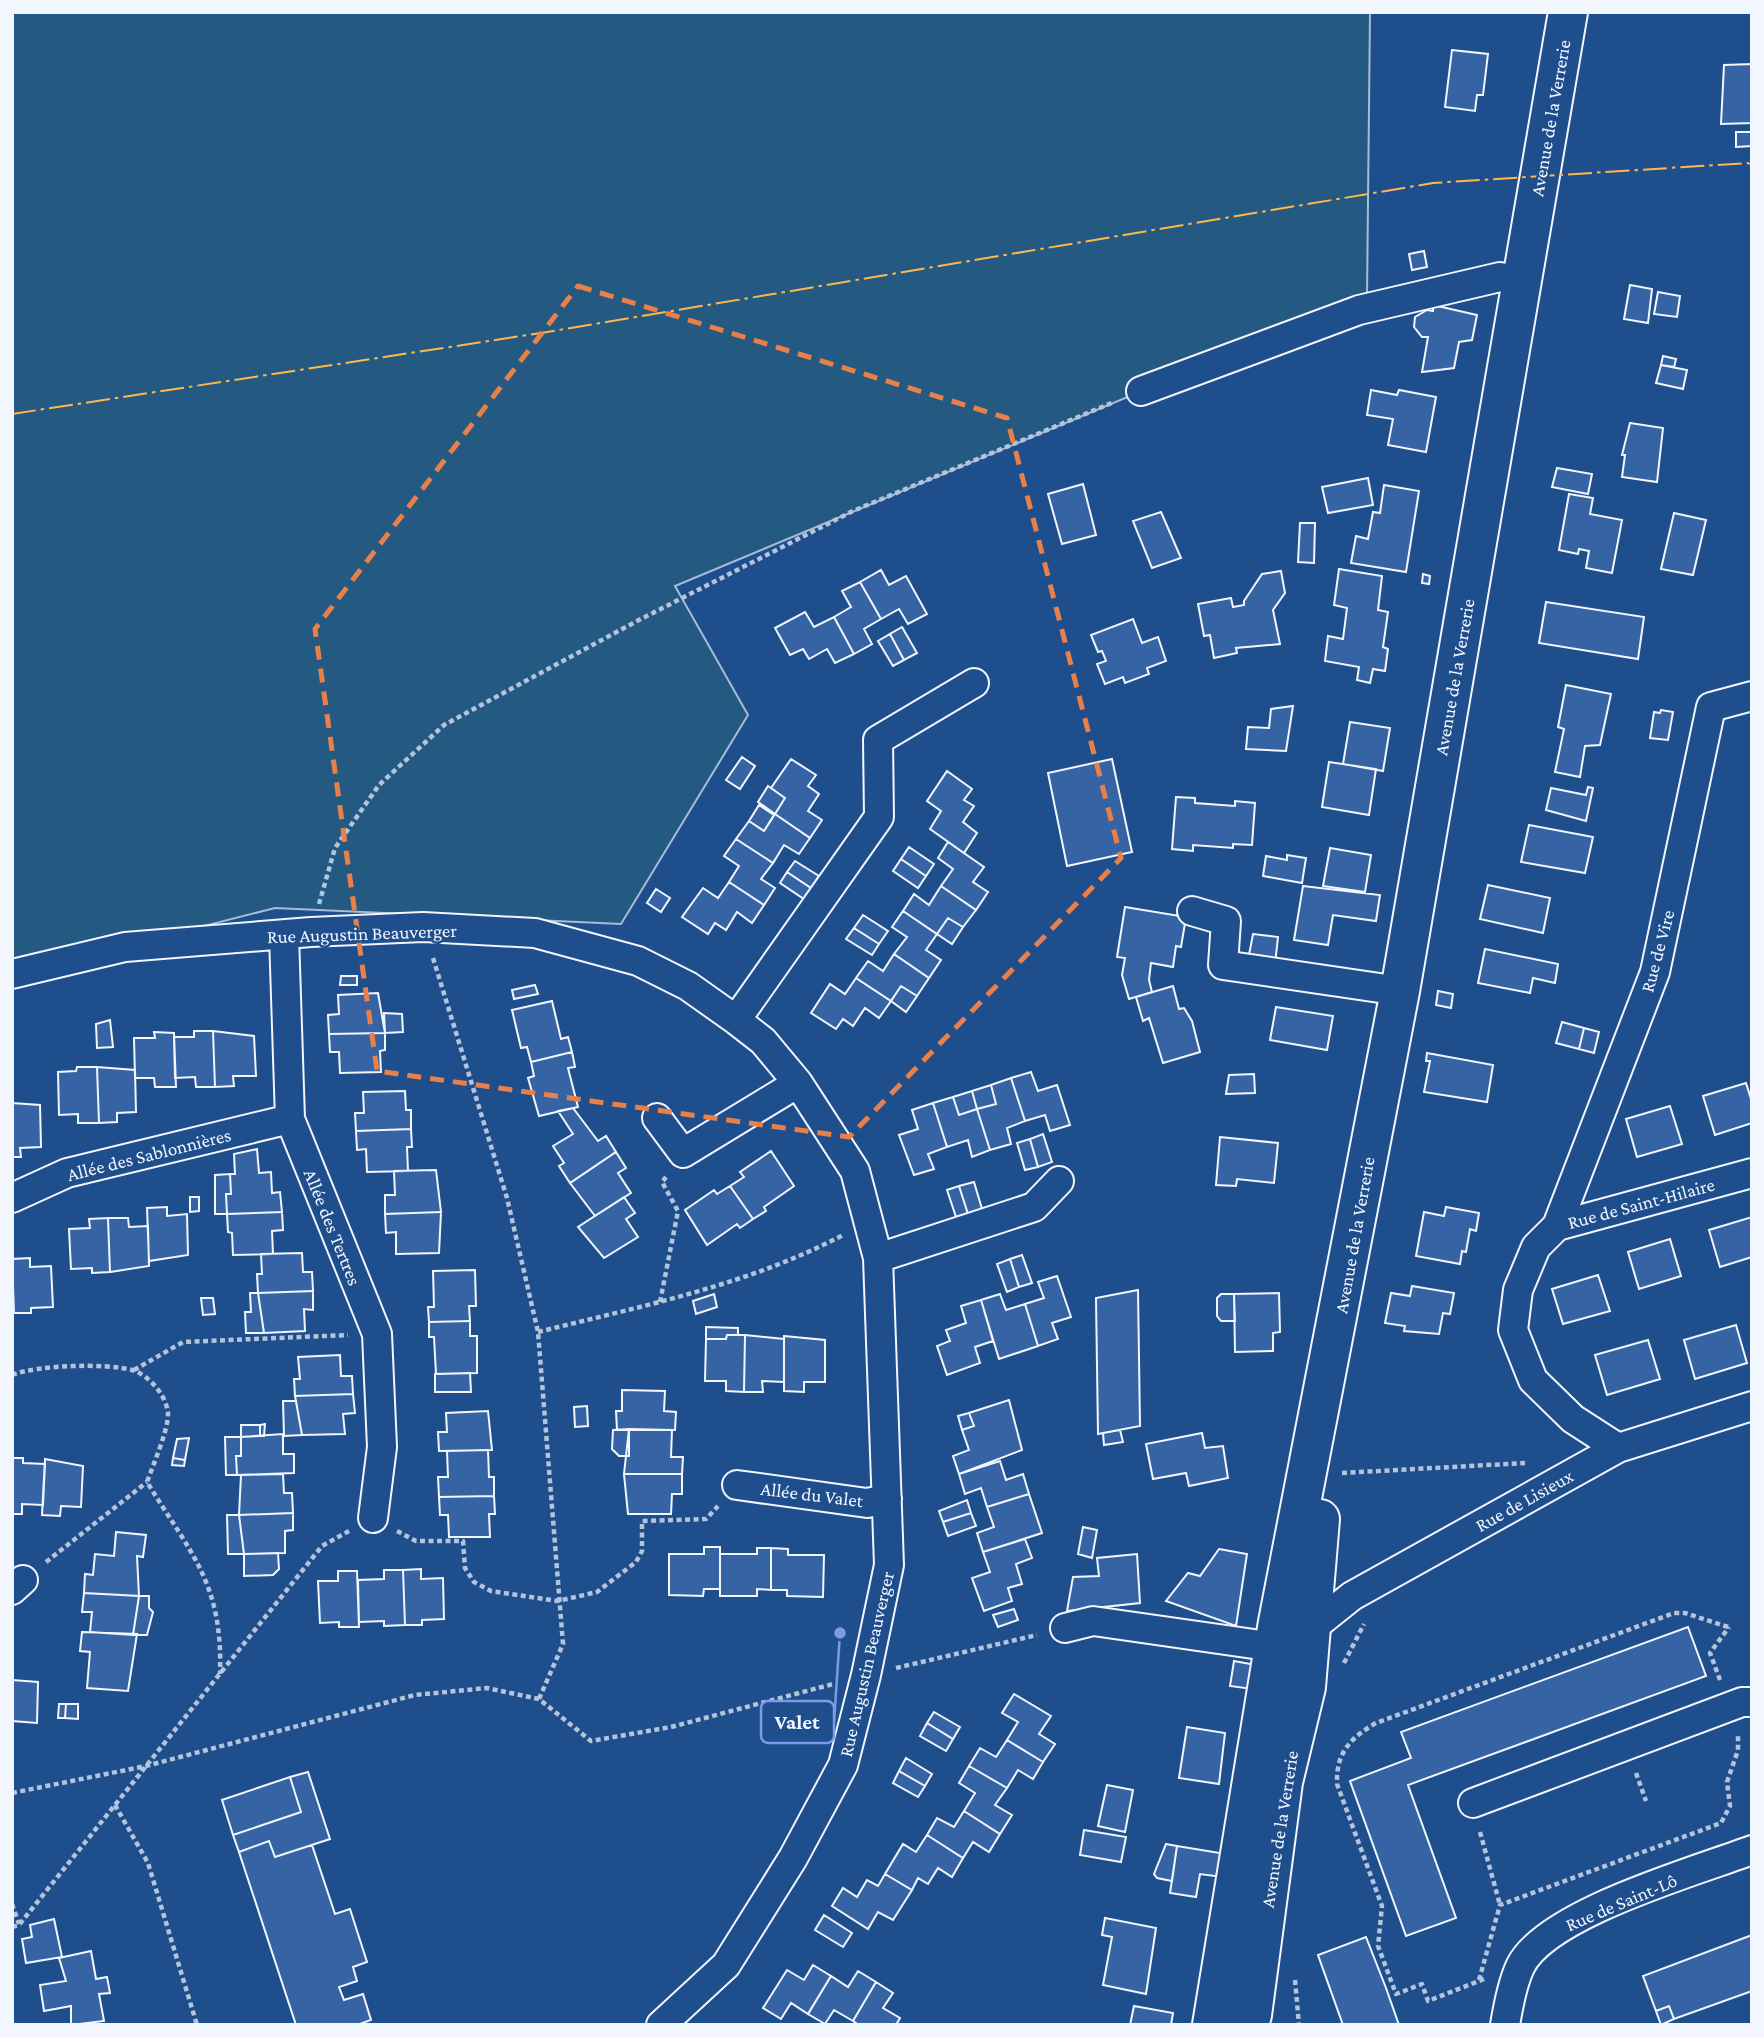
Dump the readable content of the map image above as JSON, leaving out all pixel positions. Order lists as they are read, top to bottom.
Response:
{
  "streets": {
    "main road": ["Avenue de la Verrerie"],
    "street": [
      "Rue Augustin Beauverger",
      "Rue de Vire",
      "Allée des Sablonnières",
      "Rue de Saint-Hilaire",
      "Allée des Tertres",
      "Allée du Valet",
      "Rue de Lisieux",
      "Rue de Saint-Lô"
    ]
  },
  "crossings": [
    ["Avenue de la Verrerie", "Rue de Lisieux"],
    ["Rue Augustin Beauverger", "Allée des Tertres"],
    ["Rue Augustin Beauverger", "Allée du Valet"],
    ["Rue de Vire", "Rue de Saint-Hilaire"],
    ["Allée des Sablonnières", "Allée des Tertres"],
    ["Rue de Saint-Hilaire", "Rue de Lisieux"]
  ],
  "places": ["Valet"]
}
